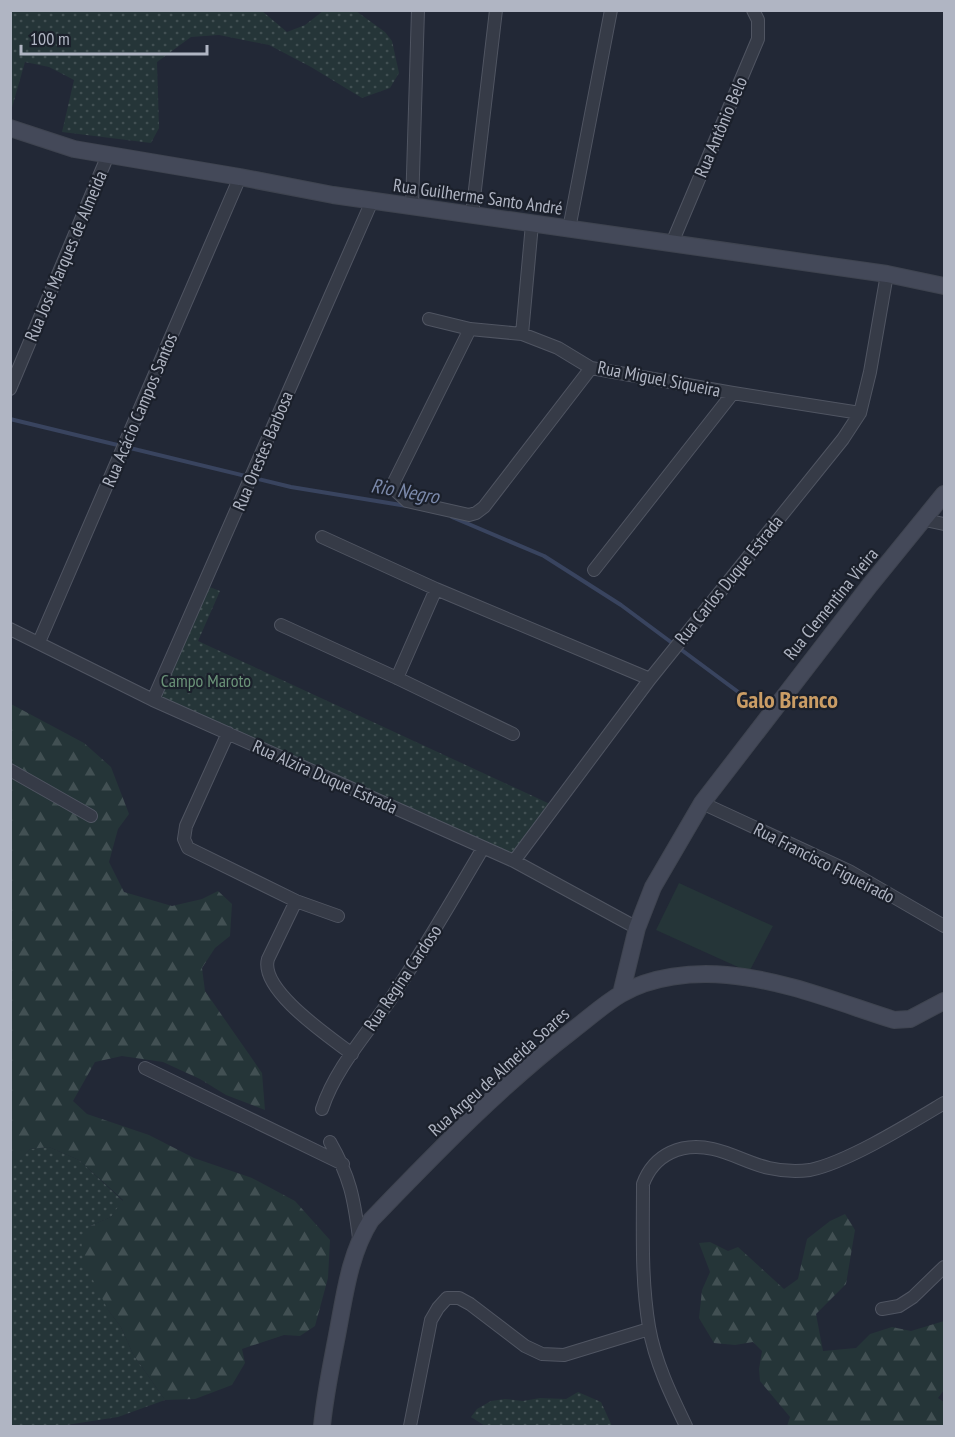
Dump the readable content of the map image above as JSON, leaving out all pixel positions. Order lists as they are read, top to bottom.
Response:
{
  "streets": {
    "street": [
      "Rua Antônio Belo",
      "Rua Guilherme Santo André",
      "Rua José Marques de Almeida",
      "Rua Miguel Siqueira",
      "Rua Acácio Campos Santos",
      "Rua Orestes Barbosa",
      "Rua Carlos Duque Estrada",
      "Rua Clementina Vieira",
      "Rua Alzira Duque Estrada",
      "Rua Francisco Figueirado",
      "Rua Regina Cardoso",
      "Rua Argeu de Almeida Soares"
    ]
  },
  "crossings": [
    ["Rua Antônio Belo", "Rua Guilherme Santo André"],
    ["Rua Guilherme Santo André", "Rua José Marques de Almeida"],
    ["Rua Guilherme Santo André", "Rua Acácio Campos Santos"],
    ["Rua Guilherme Santo André", "Rua Orestes Barbosa"],
    ["Rua Guilherme Santo André", "Rua Carlos Duque Estrada"],
    ["Rua Miguel Siqueira", "Rua Carlos Duque Estrada"],
    ["Rua Acácio Campos Santos", "Rua Alzira Duque Estrada"],
    ["Rua Orestes Barbosa", "Rua Alzira Duque Estrada"],
    ["Rua Carlos Duque Estrada", "Rua Alzira Duque Estrada"],
    ["Rua Clementina Vieira", "Rua Alzira Duque Estrada"],
    ["Rua Clementina Vieira", "Rua Francisco Figueirado"],
    ["Rua Clementina Vieira", "Rua Argeu de Almeida Soares"],
    ["Rua Alzira Duque Estrada", "Rua Regina Cardoso"]
  ],
  "districts": ["Galo Branco"],
  "water": ["Rio Negro"],
  "parks": ["Campo Maroto"],
  "scale_bar": "100 m"
}
